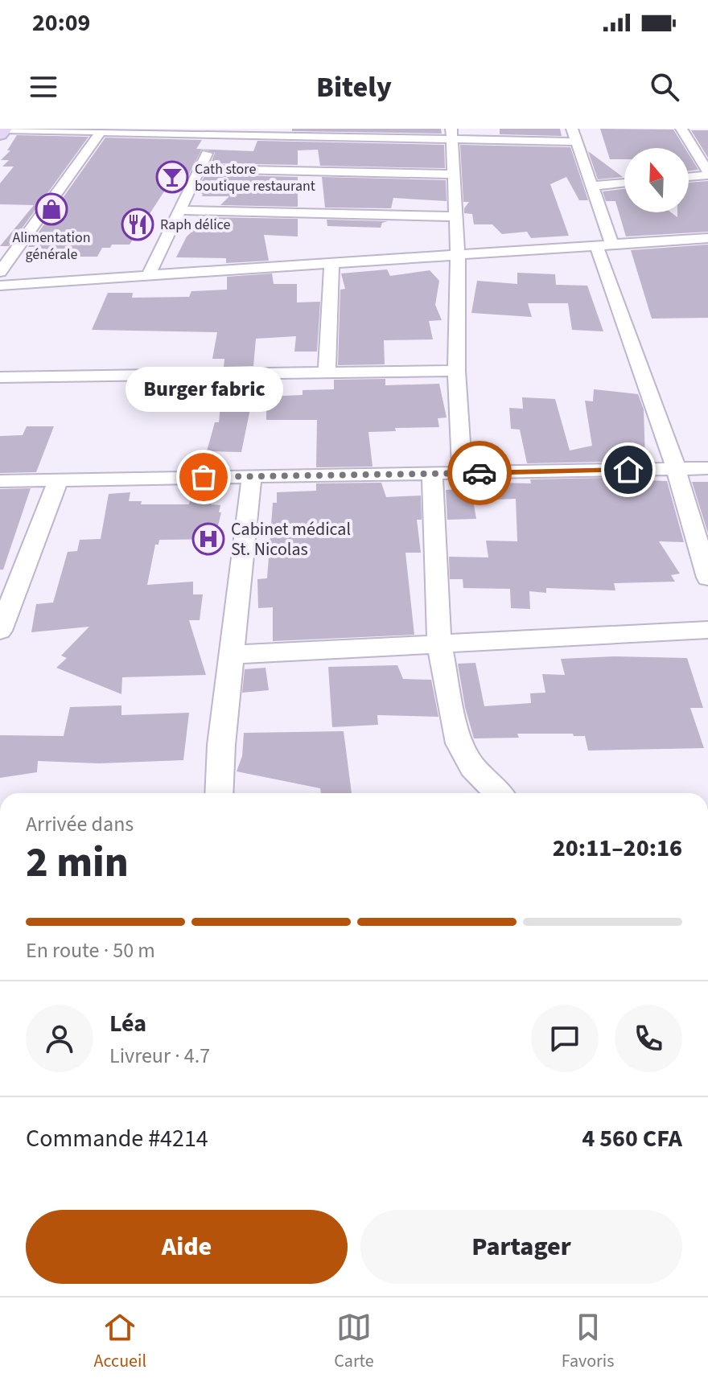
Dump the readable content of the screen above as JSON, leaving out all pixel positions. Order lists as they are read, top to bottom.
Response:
{
  "places": {
    "bar": ["Cath store boutique restaurant"],
    "shop": ["Alimentation générale"],
    "restaurant": ["Raph délice"],
    "other": ["Burger fabric"],
    "hospital": ["Cabinet médical St. Nicolas"]
  },
  "north": "top",
  "page": {
    "status": "20:09",
    "header": "Bitely",
    "bubble": "Burger fabric",
    "heading": ["2 min", "Arrivée dans", "20:11–20:16"],
    "panel": [
      "Léa",
      "Livreur · 4.7",
      "Commande #4214",
      "4 560 CFA"
    ],
    "bar": "En route · 50 m",
    "buttons": ["Aide", "Partager"],
    "tabs": ["Accueil", "Carte", "Favoris"]
  }
}
